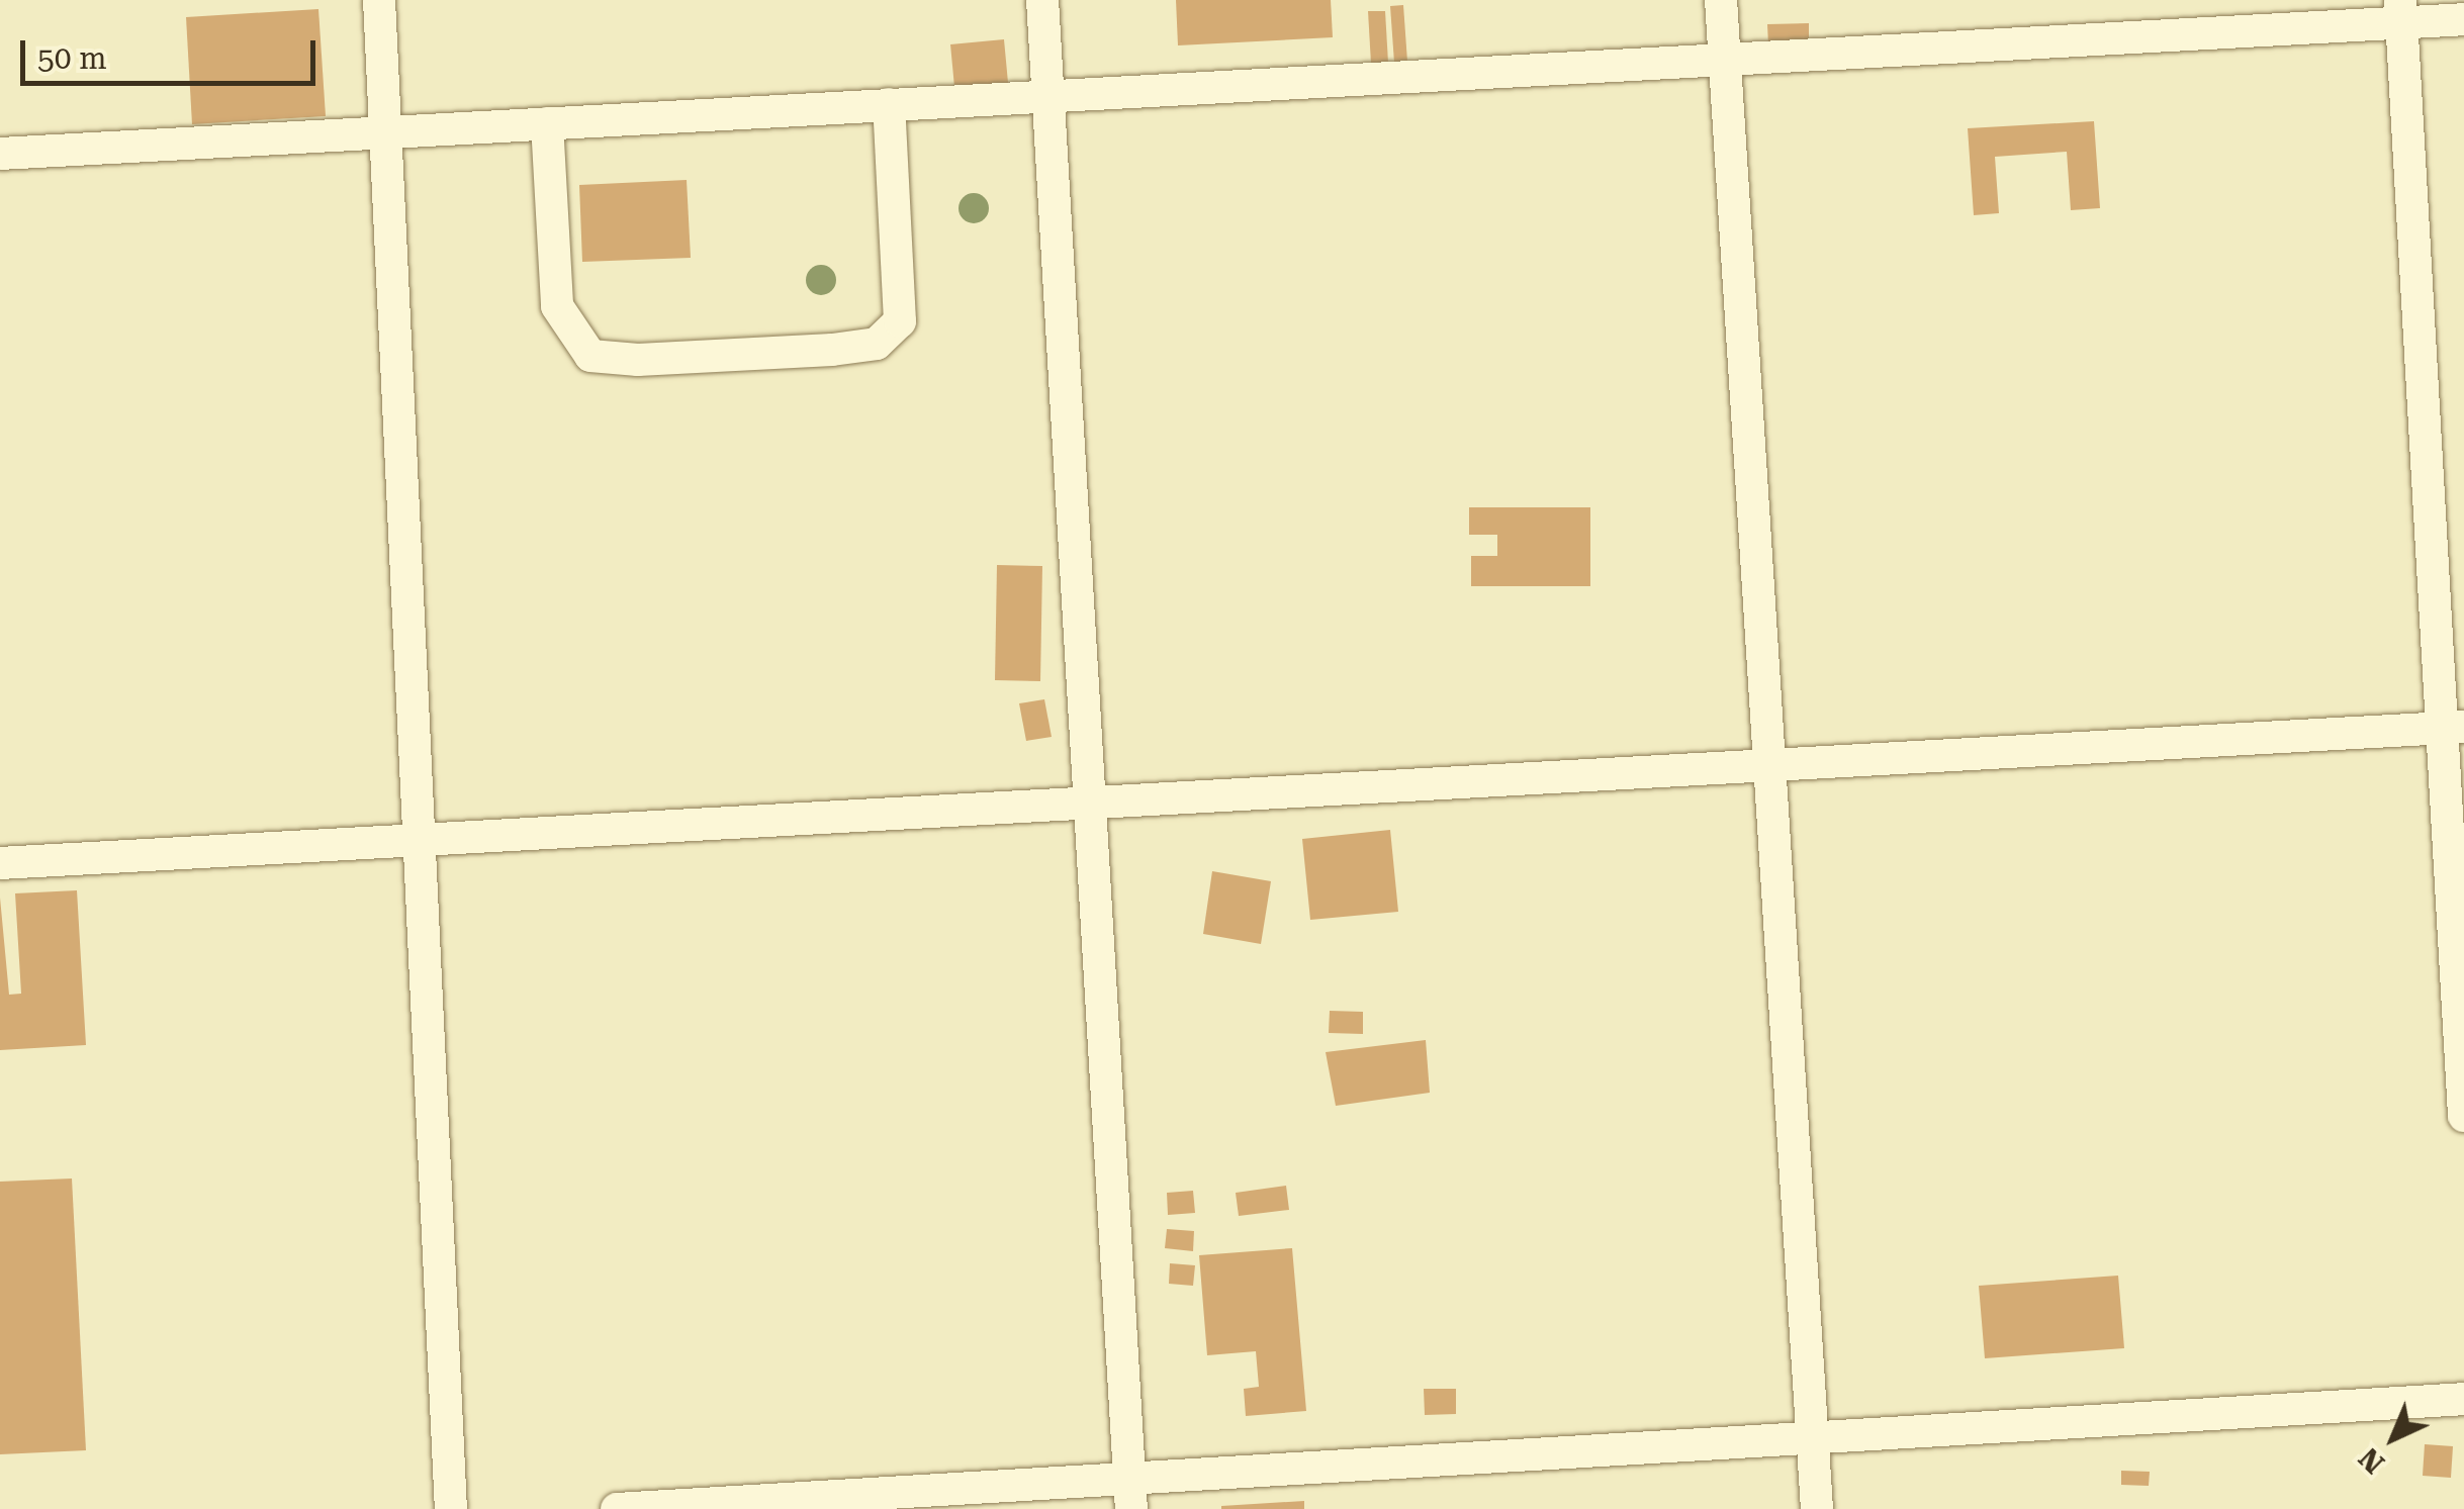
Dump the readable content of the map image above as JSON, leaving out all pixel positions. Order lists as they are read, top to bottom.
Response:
{
  "scale_bar": "50 m",
  "north": "bottom left"
}
